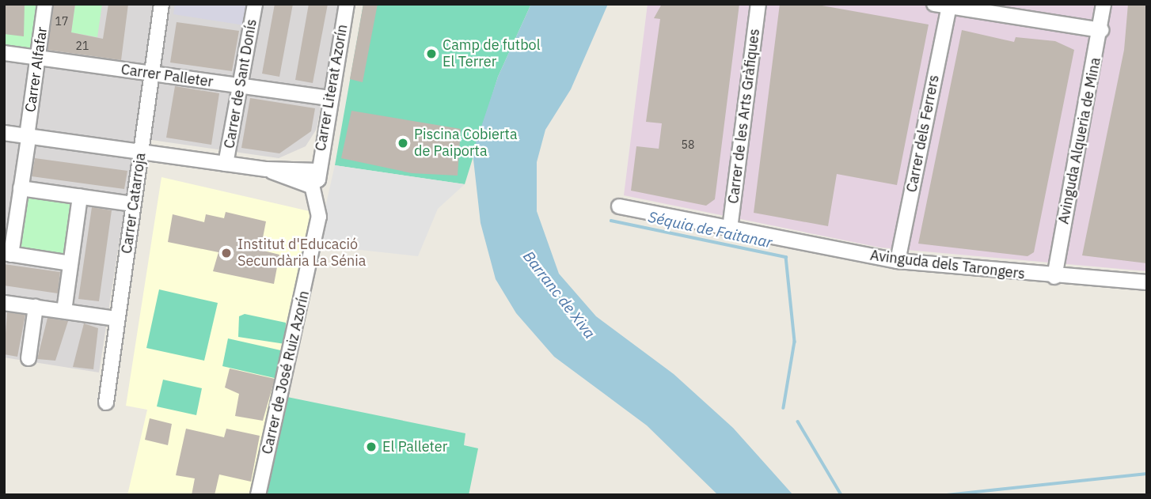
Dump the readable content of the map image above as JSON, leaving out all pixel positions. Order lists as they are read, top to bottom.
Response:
{
  "streets": {
    "street": [
      "Carrer Alfafar",
      "Carrer Palleter",
      "Carrer de Sant Donís",
      "Carrer Literat Azorín",
      "Carrer de les Arts Gràfiques",
      "Carrer dels Ferrers",
      "Avinguda Alqueria de Mina",
      "Carrer Catarroja",
      "Avinguda dels Tarongers",
      "Carrer de José Ruiz Azorín"
    ]
  },
  "crossings": [
    ["Carrer Alfafar", "Carrer Palleter"],
    ["Carrer Palleter", "Carrer de Sant Donís"],
    ["Carrer Palleter", "Carrer Literat Azorín"],
    ["Carrer Palleter", "Carrer Catarroja"],
    ["Carrer Literat Azorín", "Carrer de José Ruiz Azorín"],
    ["Carrer de les Arts Gràfiques", "Avinguda dels Tarongers"],
    ["Carrer dels Ferrers", "Avinguda dels Tarongers"],
    ["Avinguda Alqueria de Mina", "Avinguda dels Tarongers"]
  ],
  "water": ["Séquia de Faitanar", "Barranc de Xiva"],
  "places": [
    "Camp de futbol El Terrer",
    "Piscina Cobierta de Paiporta",
    "Institut d'Educació Secundària La Sénia",
    "El Palleter"
  ],
  "house_numbers": ["17", "21", "58"]
}
